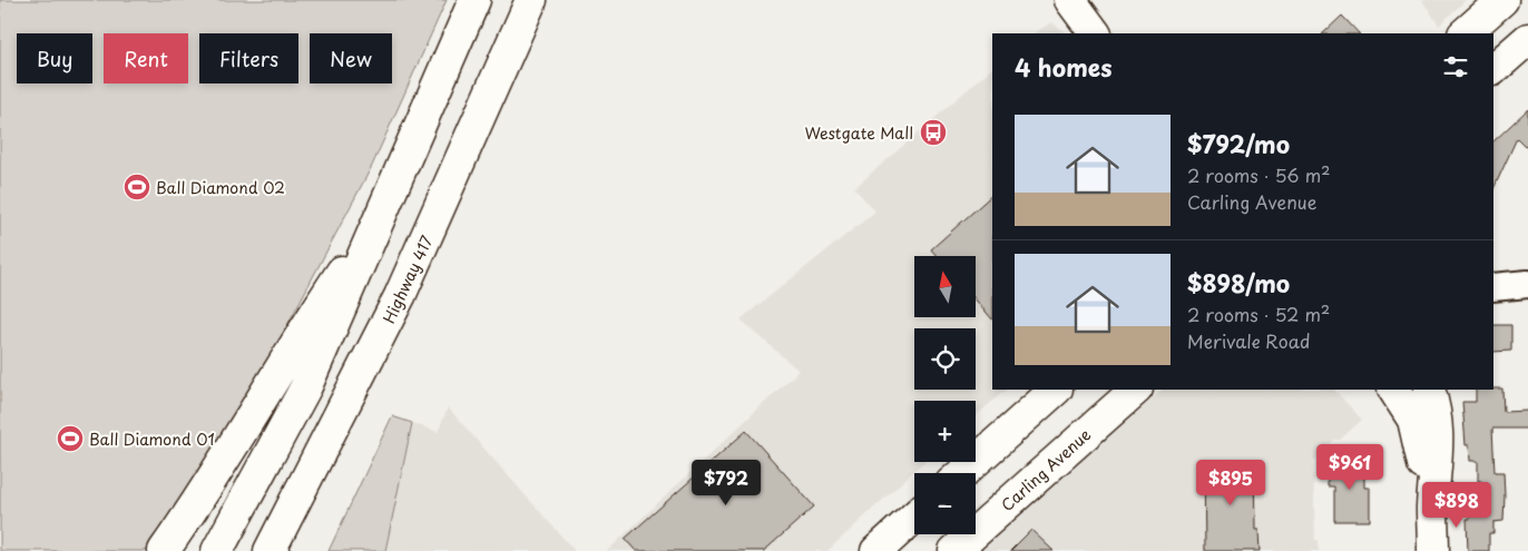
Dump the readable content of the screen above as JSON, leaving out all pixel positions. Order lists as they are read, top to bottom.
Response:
{
  "streets": {
    "main road": ["Highway 417", "Carling Avenue"]
  },
  "places": {
    "bus stop": ["Westgate Mall"],
    "sports": ["Ball Diamond 02", "Ball Diamond 01"]
  },
  "north": "top",
  "page": {
    "chip": [
      "Buy",
      "Rent",
      "Filters",
      "New"
    ],
    "heading": "4 homes",
    "list": [
      {
        "name": "$792/mo",
        "note": "2 rooms · 56 m² · Carling Avenue"
      },
      {
        "name": "$898/mo",
        "note": "2 rooms · 52 m² · Merivale Road"
      }
    ],
    "map_buttons": ["+", "−"],
    "price": [
      "$961",
      "$792",
      "$895",
      "$898"
    ]
  }
}
